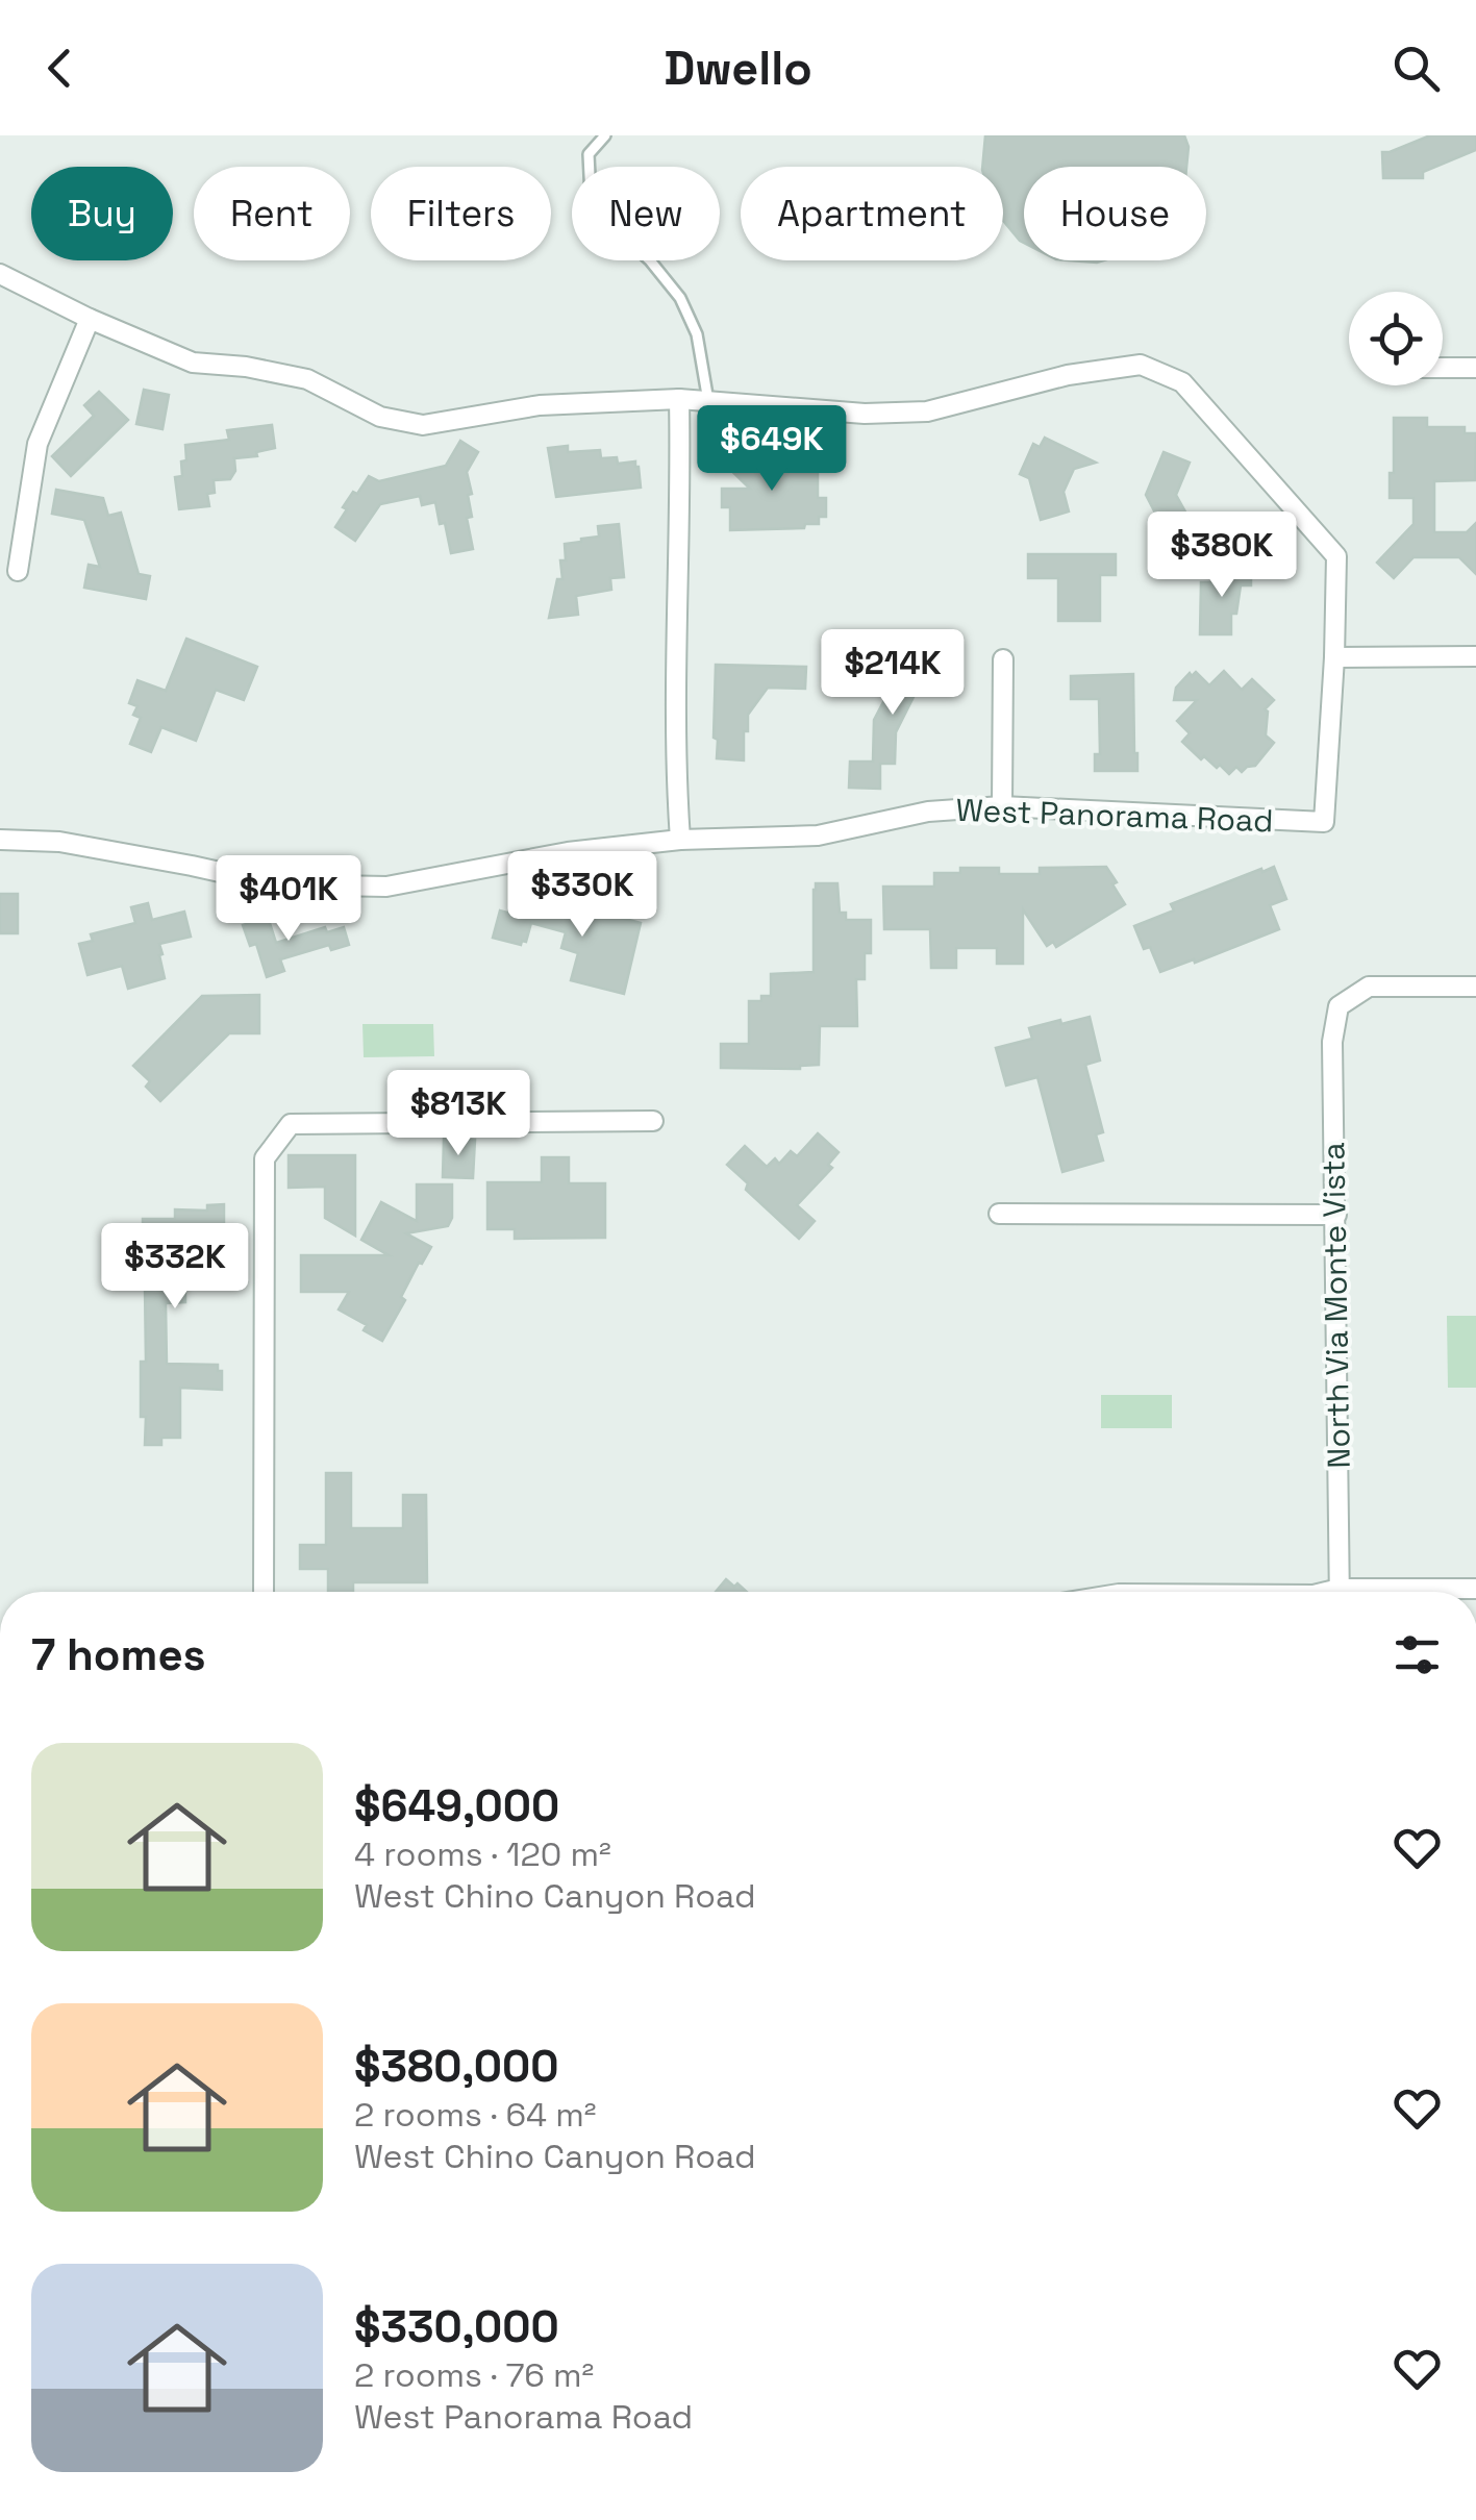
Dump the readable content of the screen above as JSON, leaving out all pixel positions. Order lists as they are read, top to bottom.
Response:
{
  "streets": {
    "street": ["West Panorama Road", "North Via Monte Vista"]
  },
  "page": {
    "header": "Dwello",
    "chip": [
      "Buy",
      "Rent",
      "Filters",
      "New",
      "Apartment",
      "House"
    ],
    "price": [
      "$649K",
      "$380K",
      "$214K",
      "$330K",
      "$401K",
      "$813K",
      "$332K"
    ],
    "heading": "7 homes",
    "list": [
      {
        "name": "$649,000",
        "note": "4 rooms · 120 m² · West Chino Canyon Road"
      },
      {
        "name": "$380,000",
        "note": "2 rooms · 64 m² · West Chino Canyon Road"
      },
      {
        "name": "$330,000",
        "note": "2 rooms · 76 m² · West Panorama Road"
      }
    ]
  }
}
